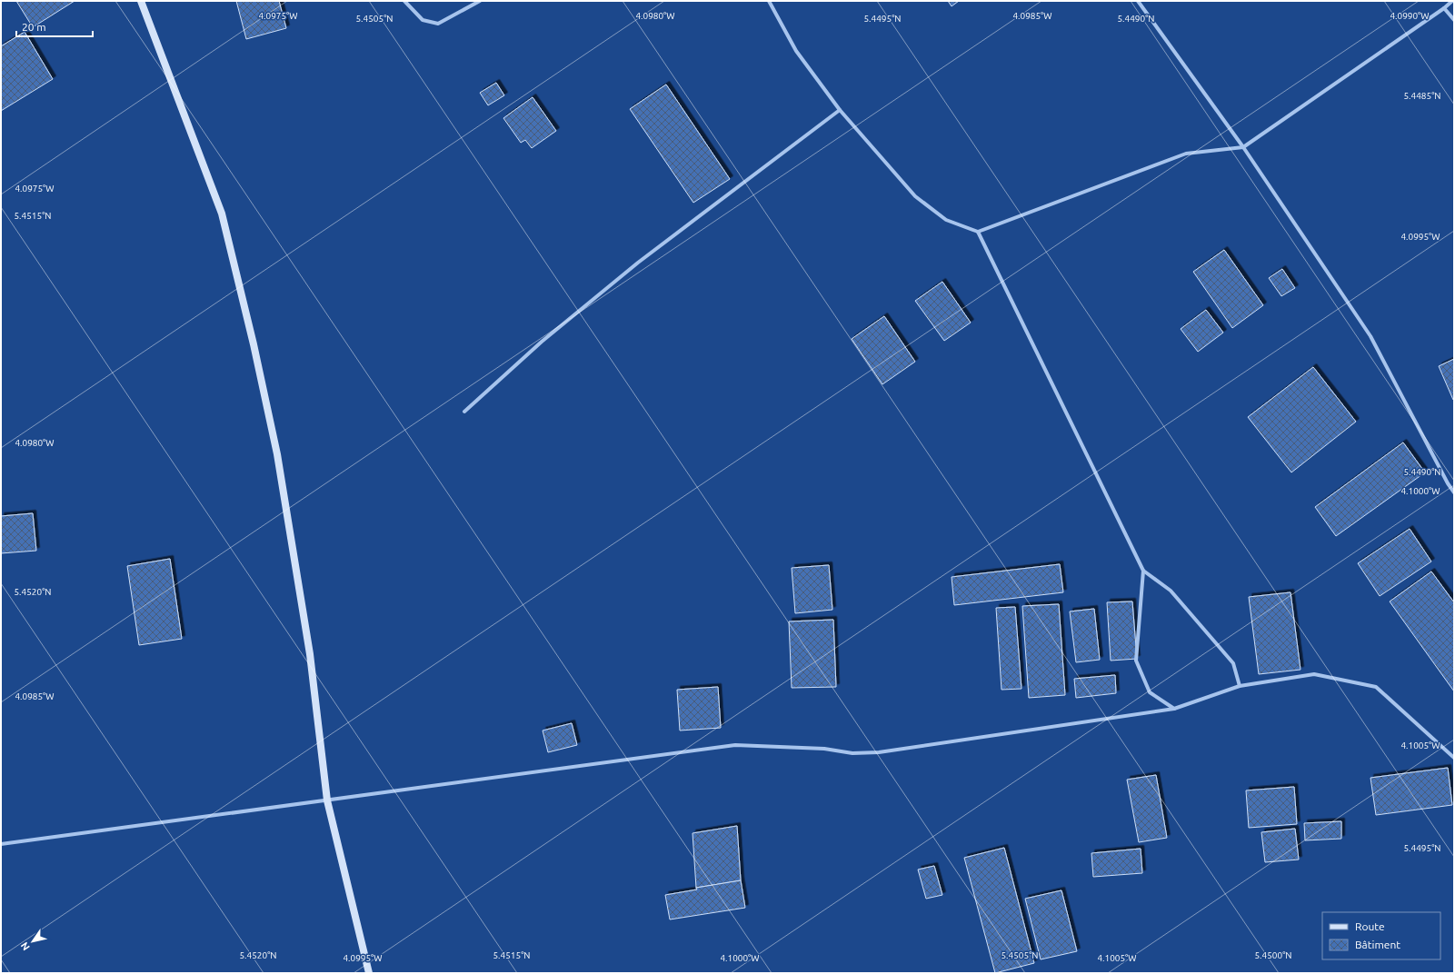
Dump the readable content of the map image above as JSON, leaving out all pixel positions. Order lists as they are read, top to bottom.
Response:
{
  "legend": ["Route", "Bâtiment"],
  "scale_bar": "20 m",
  "north": "bottom left",
  "coordinates": [
    "4.0975°W",
    "4.0980°W",
    "4.0985°W",
    "4.0990°W",
    "5.4505°N",
    "5.4495°N",
    "5.4490°N",
    "5.4485°N",
    "5.4515°N",
    "4.0995°W",
    "4.1000°W",
    "5.4520°N",
    "4.1005°W",
    "5.4500°N"
  ]
}
